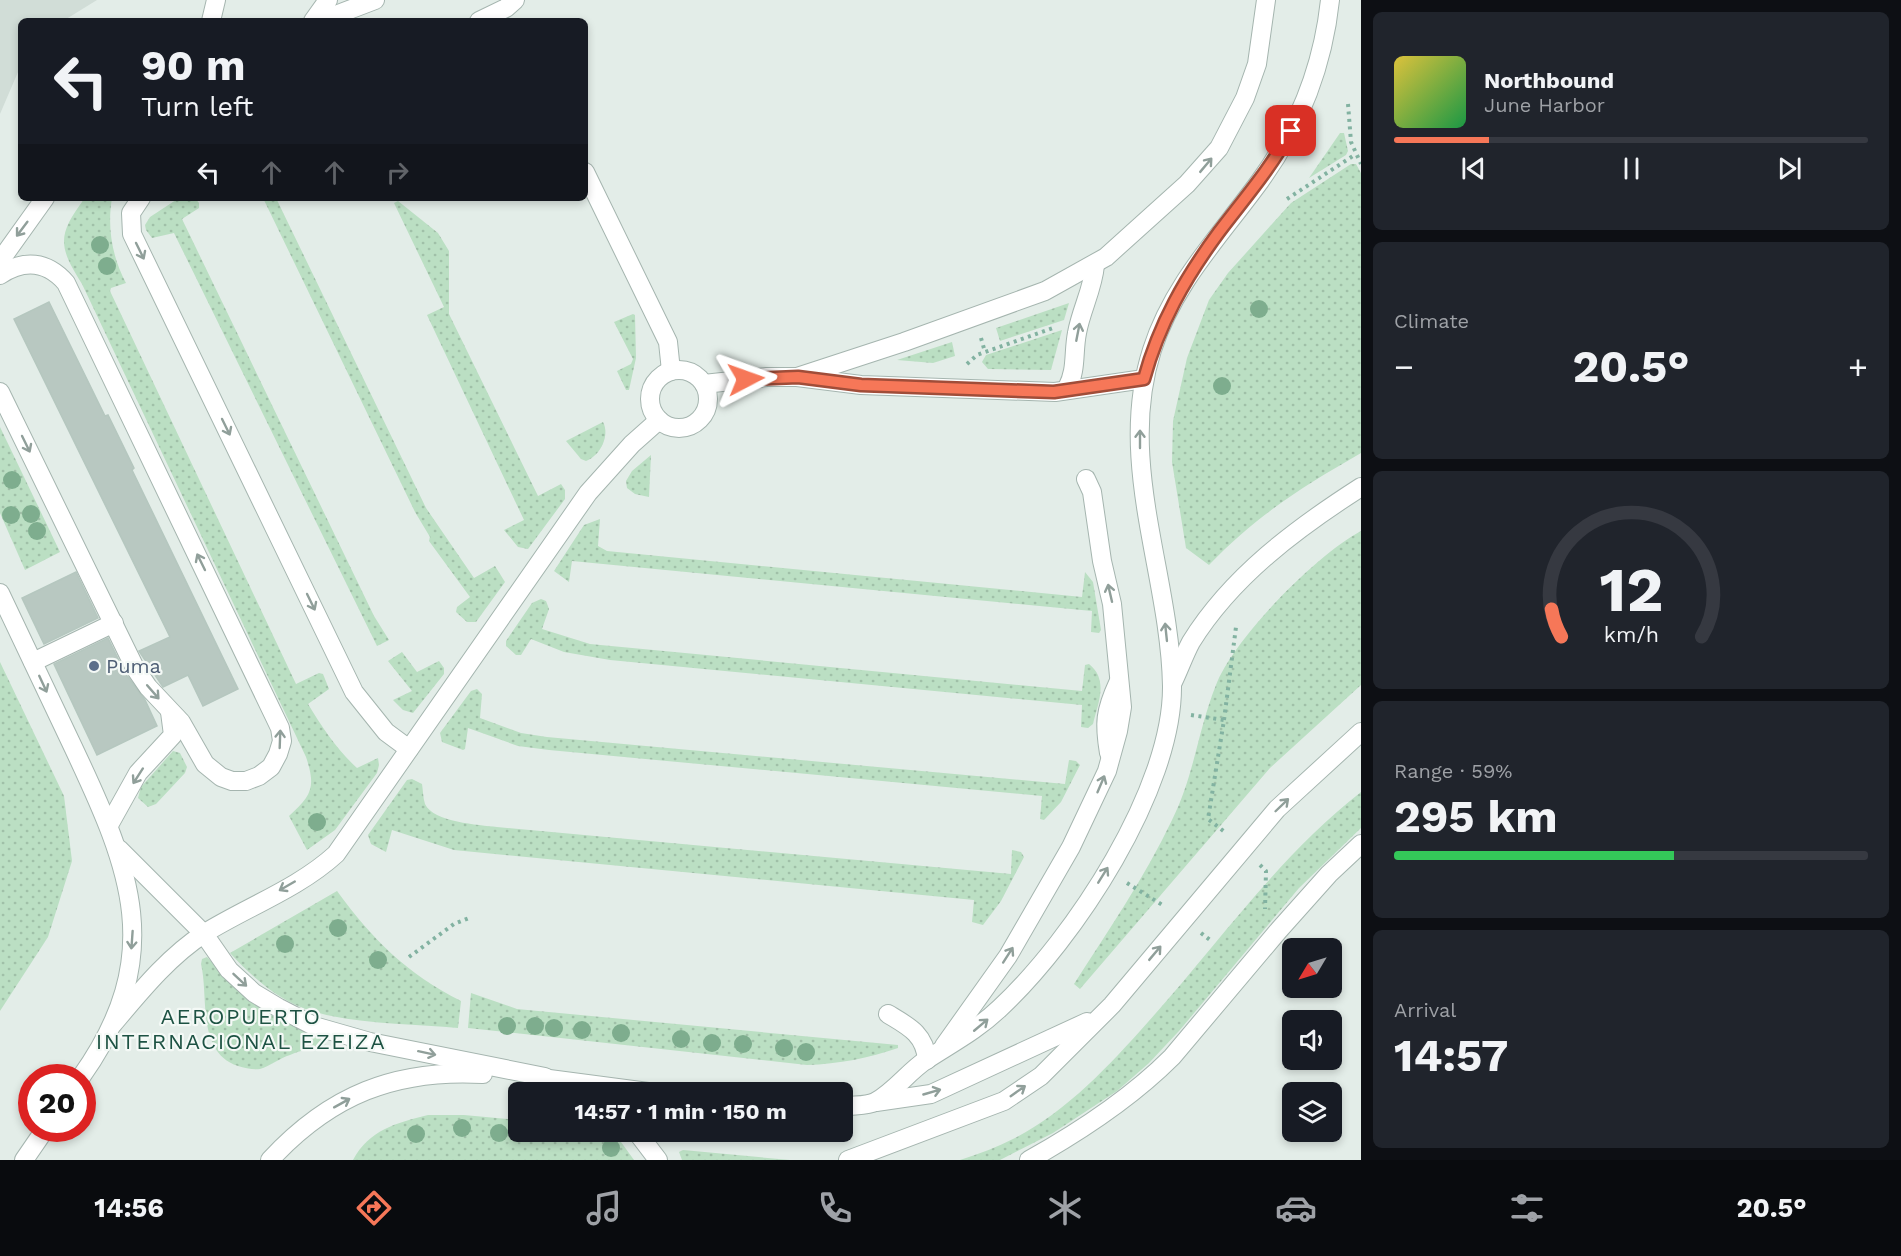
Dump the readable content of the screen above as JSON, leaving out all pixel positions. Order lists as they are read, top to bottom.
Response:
{
  "districts": ["AEROPUERTO INTERNACIONAL EZEIZA"],
  "places": ["Puma"],
  "north": "bottom left",
  "page": {
    "turn": ["90 m", "Turn left"],
    "song": ["Northbound", "June Harbor"],
    "tile": [
      "Climate",
      ["Range · 59%", "295 km"],
      ["Arrival", "14:57"]
    ],
    "heat": ["−", "20.5°", "+"],
    "limit": "20",
    "trip": "14:57 · 1 min · 150 m",
    "tabs": ["14:56", "20.5°"],
    "gauge": ["12", "km/h"]
  }
}
